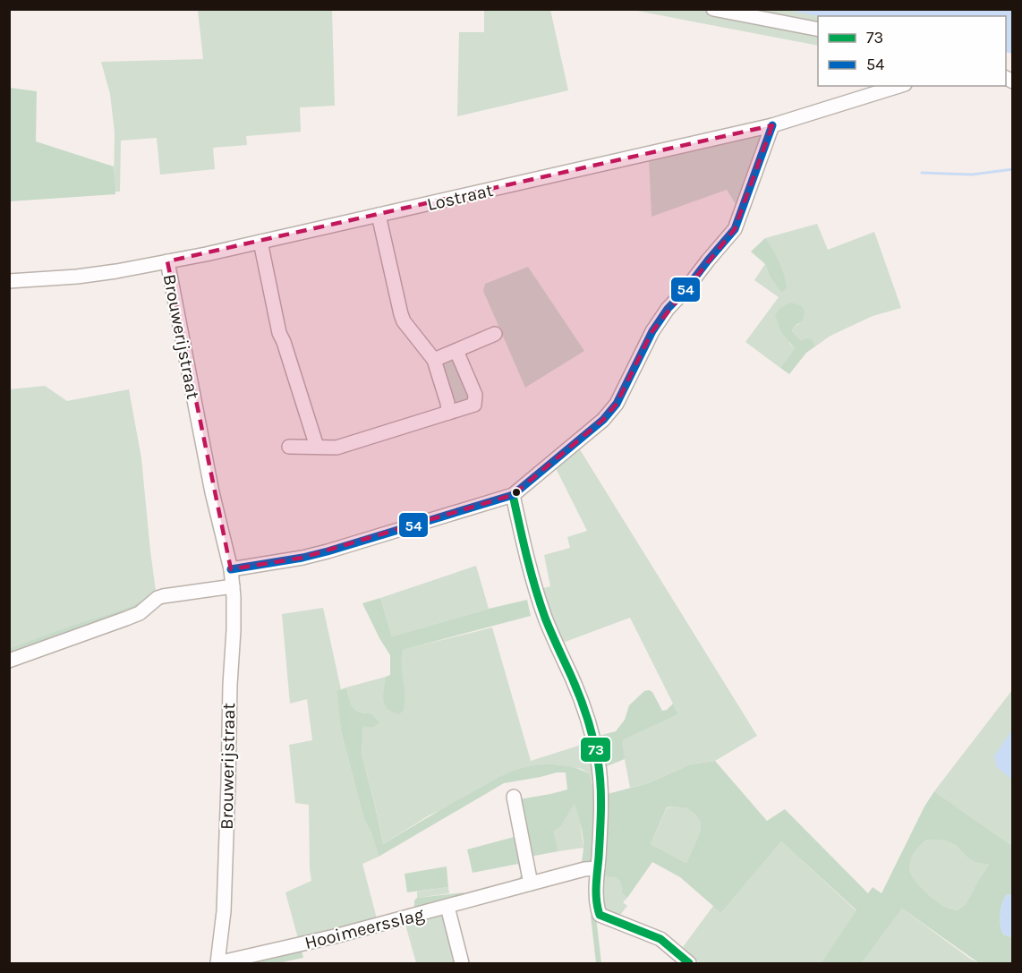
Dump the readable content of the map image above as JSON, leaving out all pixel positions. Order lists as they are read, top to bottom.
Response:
{
  "streets": {
    "street": ["Lostraat", "Brouwerijstraat", "Hooimeersslag"]
  },
  "crossings": [
    ["Lostraat", "Brouwerijstraat"],
    ["Brouwerijstraat", "Hooimeersslag"]
  ],
  "lines": ["transit line 54", "transit line 73"],
  "legend": ["73", "54"]
}
